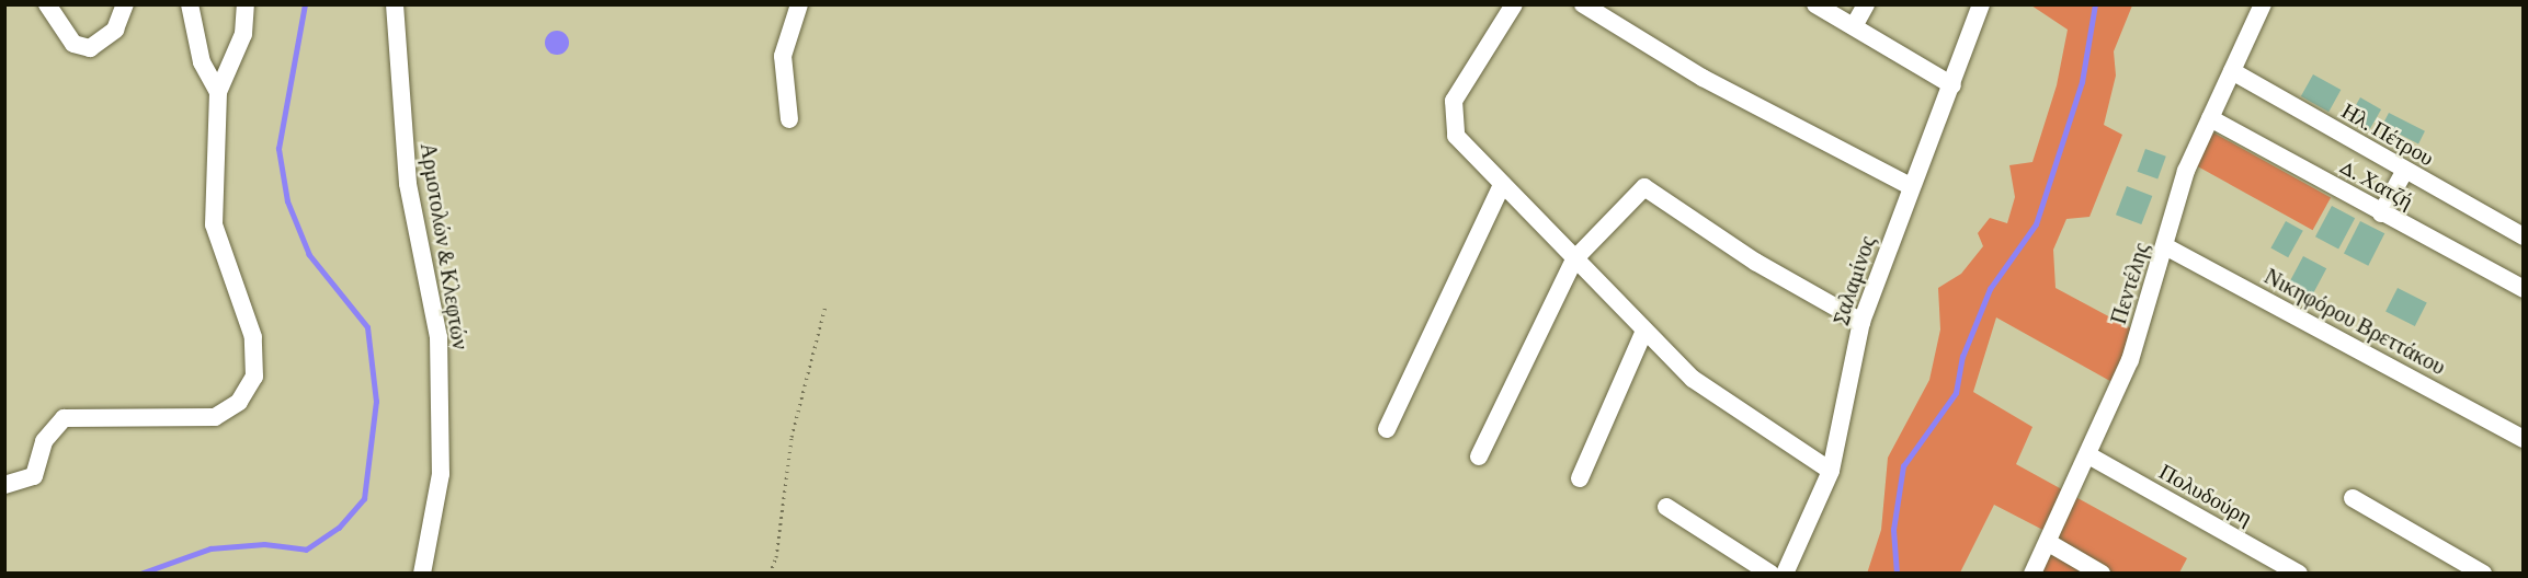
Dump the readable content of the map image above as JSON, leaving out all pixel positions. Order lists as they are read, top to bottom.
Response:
{
  "streets": {
    "street": [
      "Ηλ. Πέτρου",
      "Δ. Χατζή",
      "Αρμοτολών & Κλεφτών",
      "Σαλαμίνος",
      "Πεντέλης",
      "Νικηφόρου Βρεττάκου",
      "Πολυδούρη"
    ]
  },
  "crossings": [
    ["Ηλ. Πέτρου", "Πεντέλης"],
    ["Δ. Χατζή", "Πεντέλης"],
    ["Πεντέλης", "Νικηφόρου Βρεττάκου"],
    ["Πεντέλης", "Πολυδούρη"]
  ]
}
